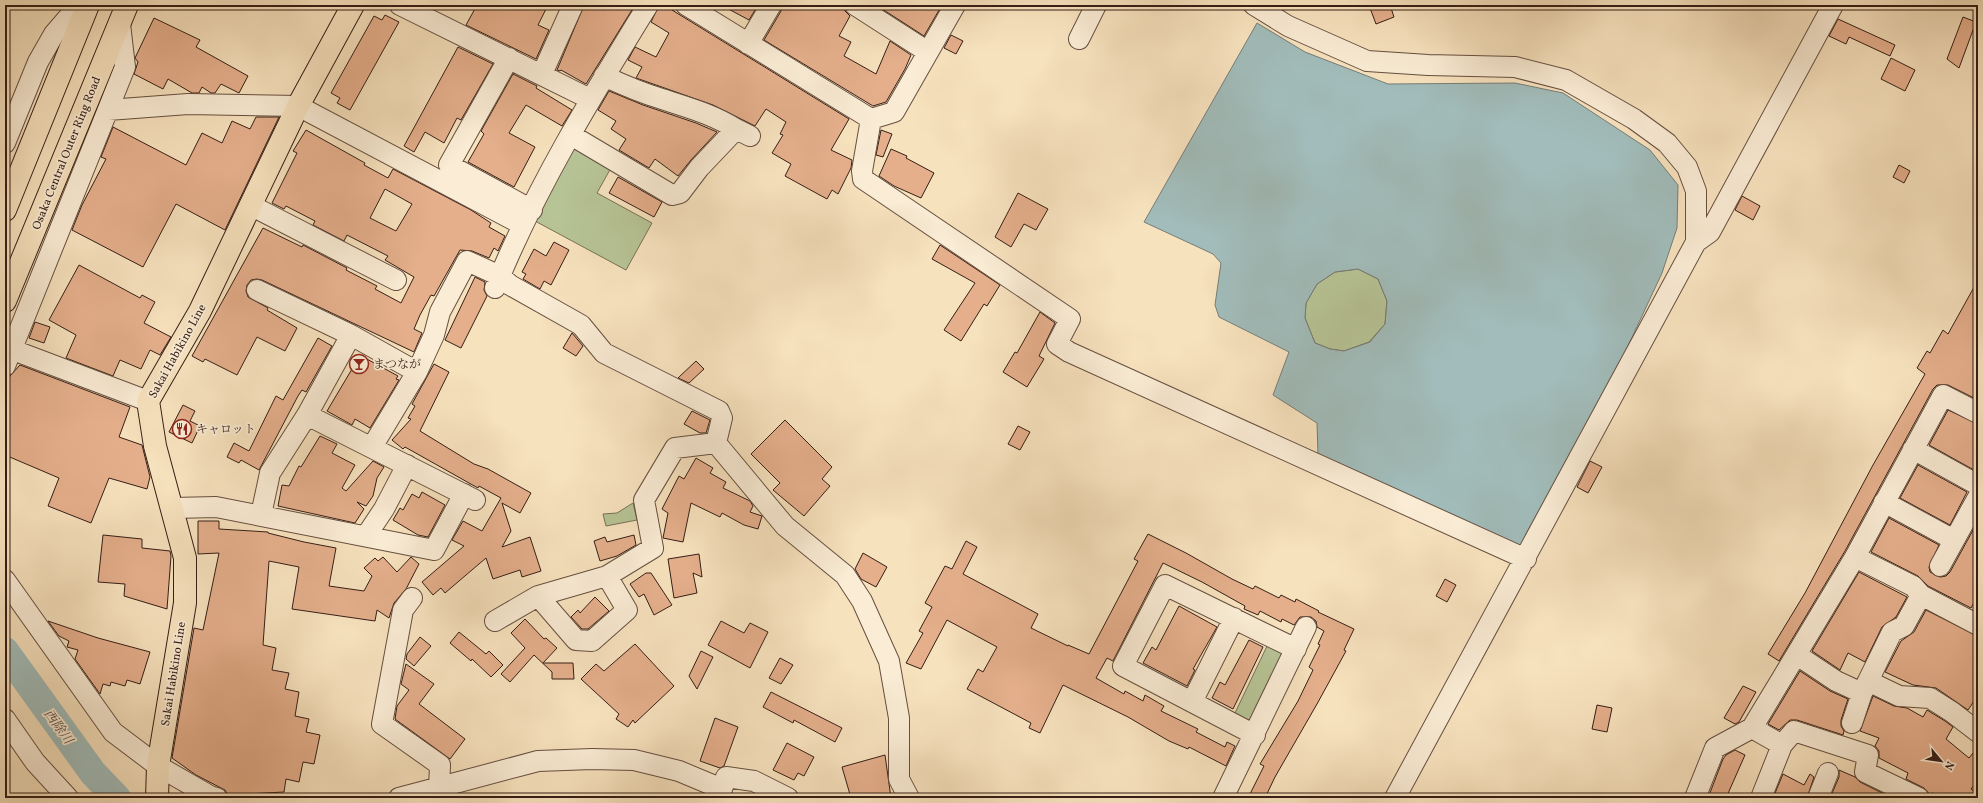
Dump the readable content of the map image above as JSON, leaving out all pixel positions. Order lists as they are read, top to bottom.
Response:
{
  "streets": {
    "main road": ["Osaka Central Outer Ring Road", "Sakai Habikino Line"]
  },
  "water": ["西除川"],
  "places": {
    "bar": ["まつなが"],
    "restaurant": ["キャロット"]
  },
  "north": "bottom right"
}
